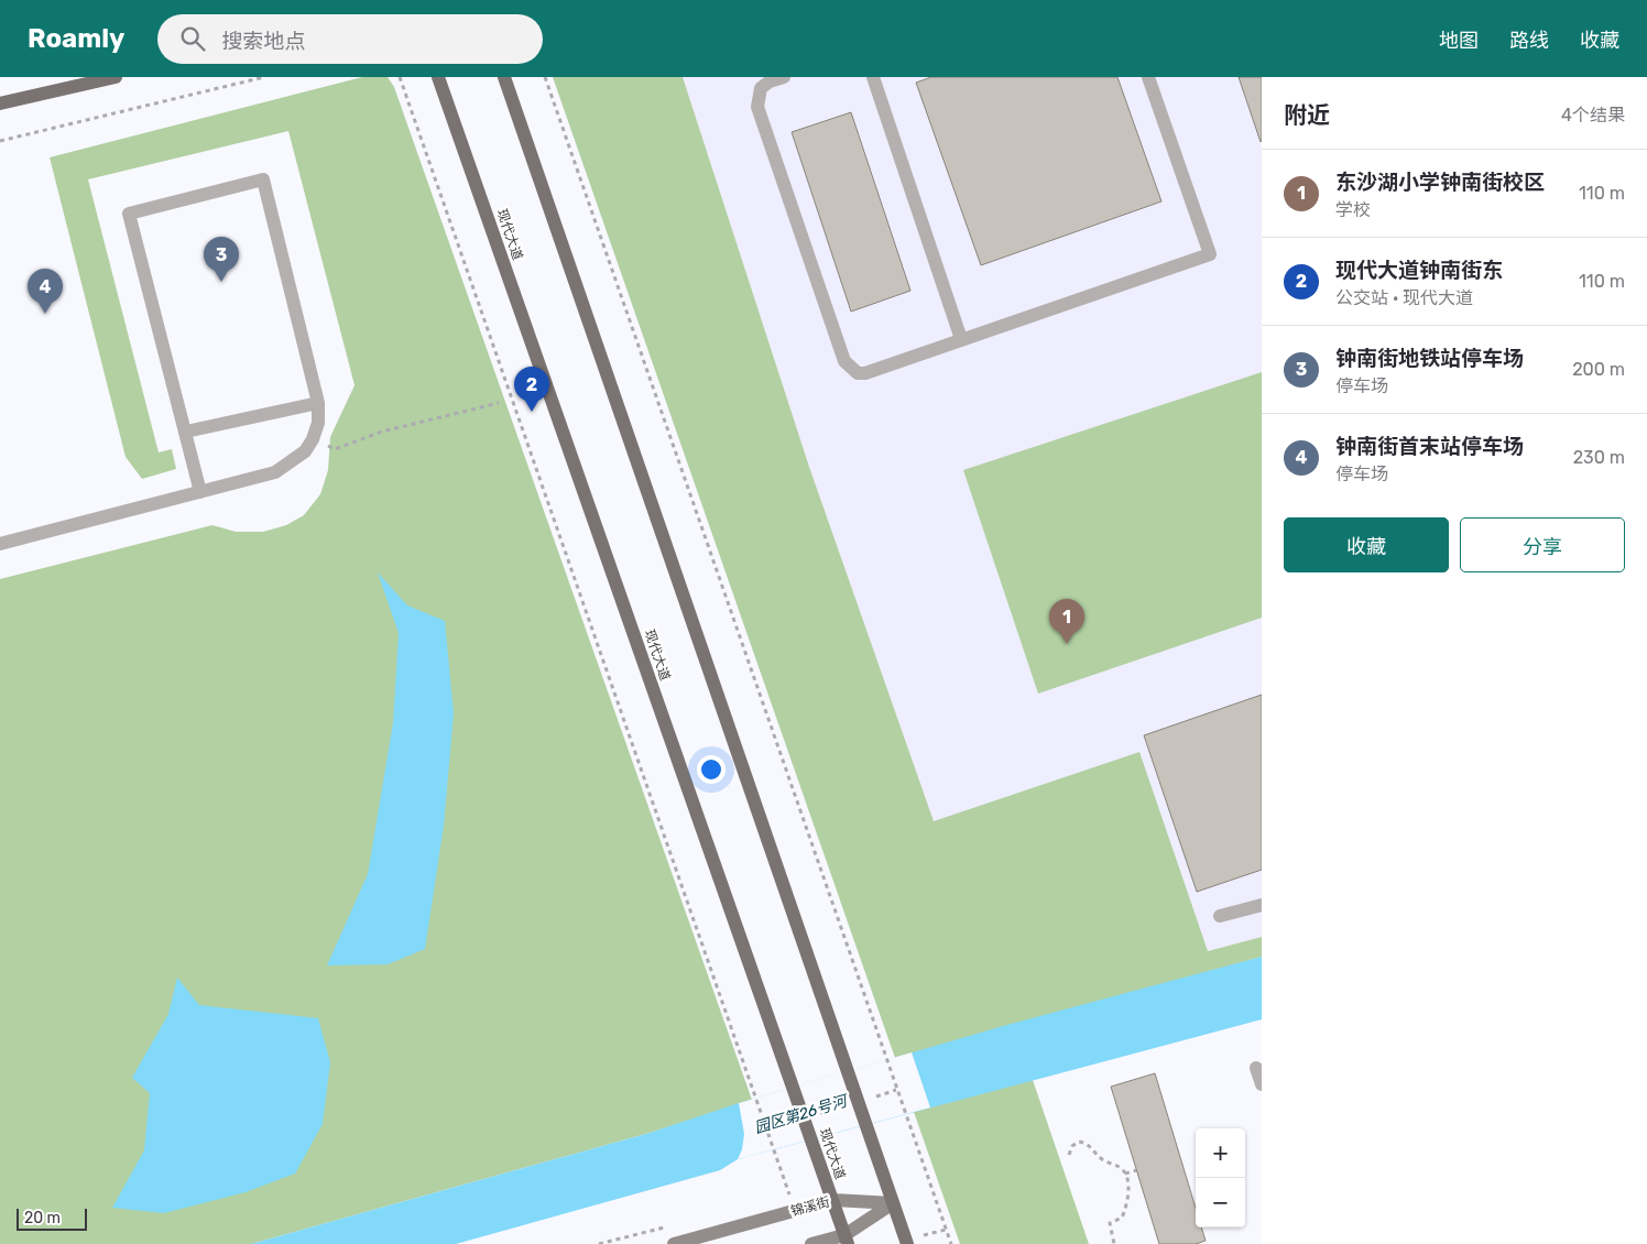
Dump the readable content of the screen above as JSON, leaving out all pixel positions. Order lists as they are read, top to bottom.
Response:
{
  "streets": {
    "main road": ["现代大道", "锦溪街"]
  },
  "crossings": [
    ["现代大道", "锦溪街"]
  ],
  "water": ["园区第26号河"],
  "scale_bar": "20 m",
  "page": {
    "header": "Roamly",
    "search": "搜索地点",
    "nav": ["地图", "路线", "收藏"],
    "heading": ["附近", "4个结果"],
    "list": [
      {
        "mark": "1",
        "name": "东沙湖小学钟南街校区",
        "note": "学校",
        "value": "110 m"
      },
      {
        "mark": "2",
        "name": "现代大道钟南街东",
        "note": "公交站 · 现代大道",
        "value": "110 m"
      },
      {
        "mark": "3",
        "name": "钟南街地铁站停车场",
        "note": "停车场",
        "value": "200 m"
      },
      {
        "mark": "4",
        "name": "钟南街首末站停车场",
        "note": "停车场",
        "value": "230 m"
      }
    ],
    "pins": [
      "3",
      "4",
      "2",
      "1"
    ],
    "buttons": ["收藏", "分享"],
    "map_buttons": ["+", "−"],
    "scale": "20 m"
  }
}
